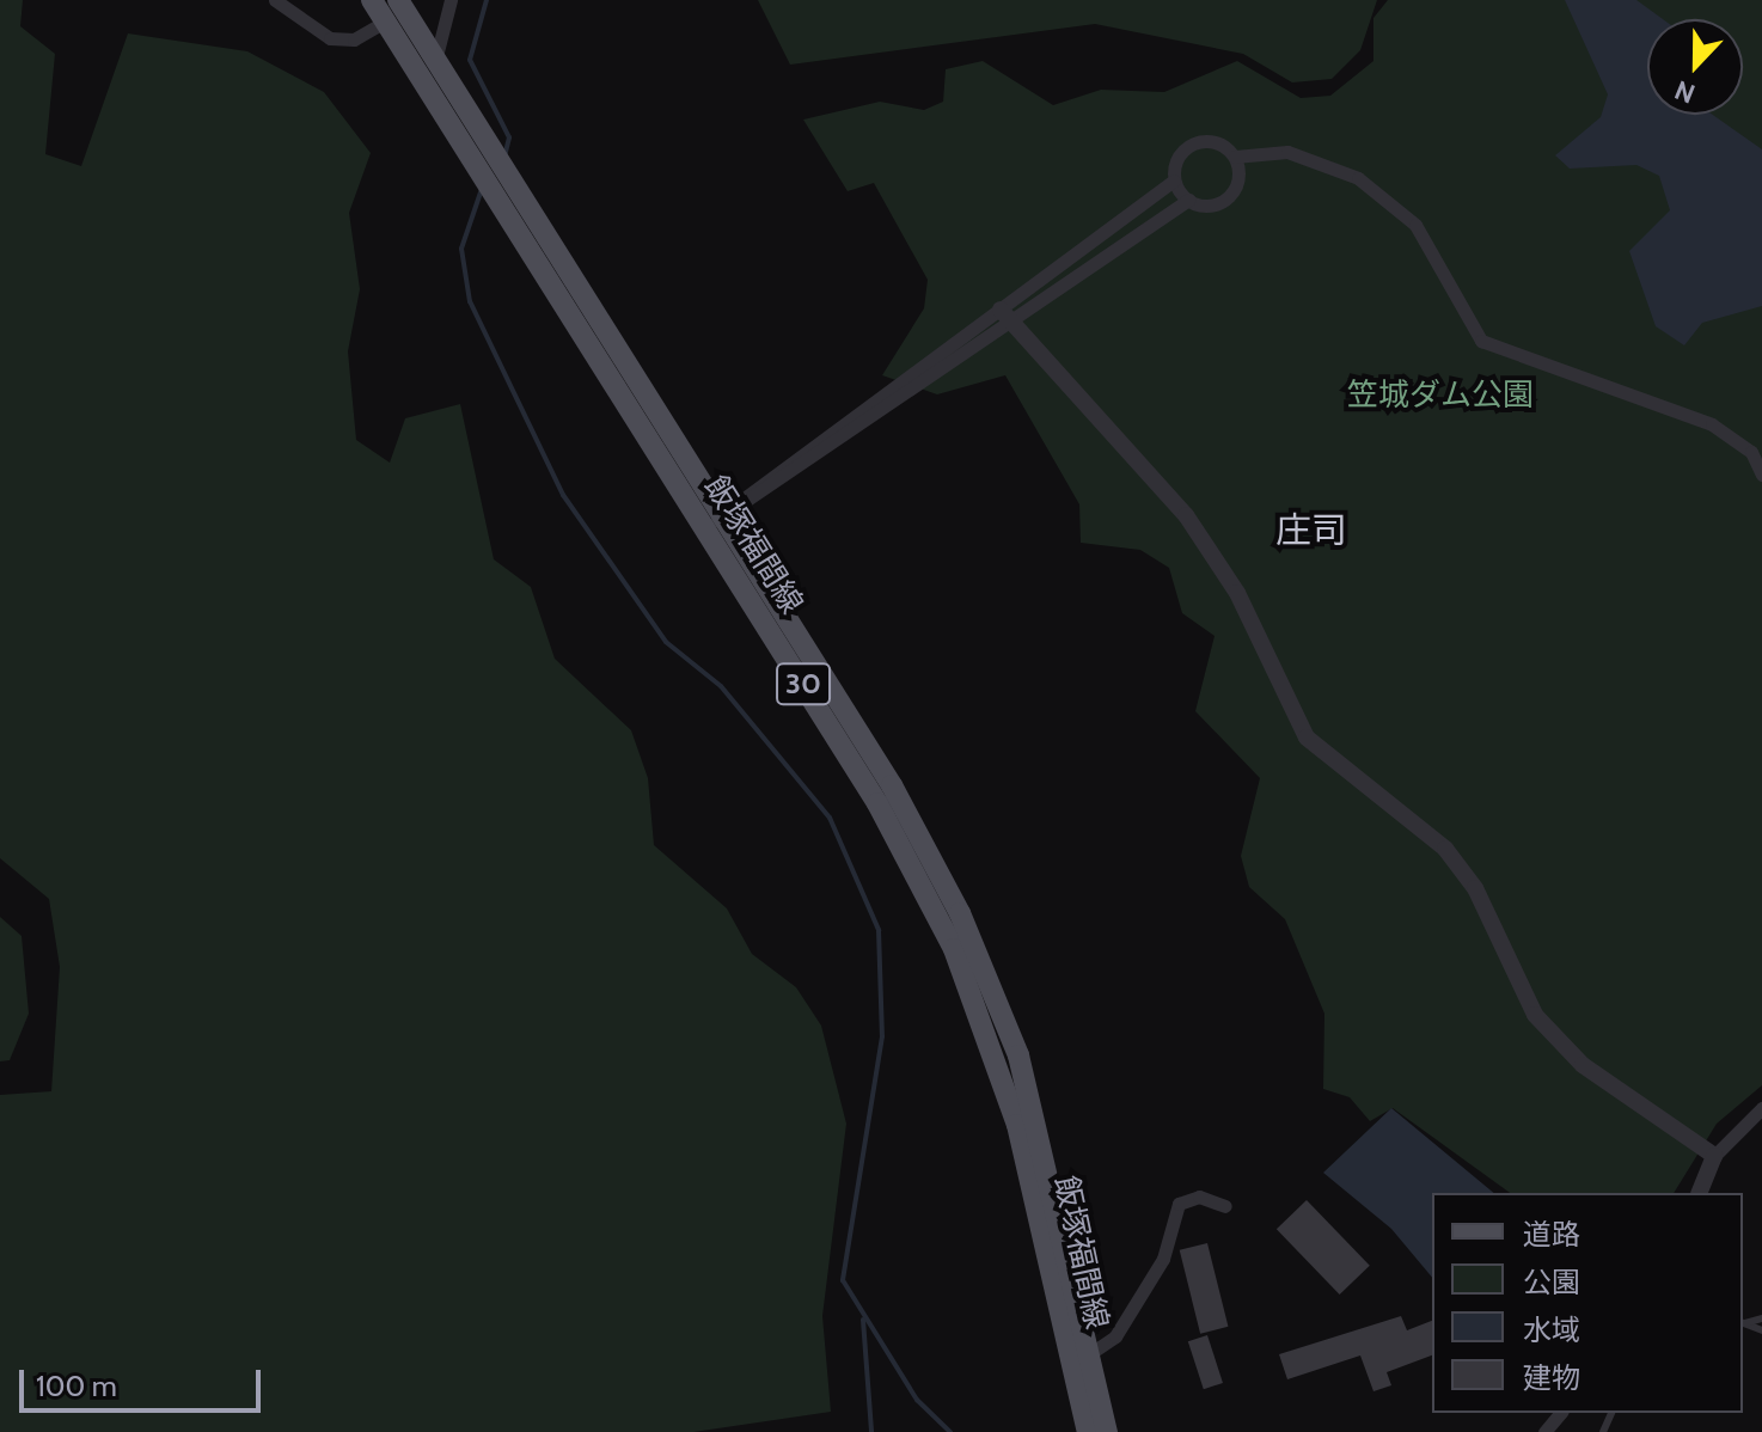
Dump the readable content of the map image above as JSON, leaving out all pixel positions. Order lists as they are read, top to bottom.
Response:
{
  "streets": {
    "main road": ["飯塚福間線", "30"]
  },
  "districts": ["庄司"],
  "parks": ["笠城ダム公園"],
  "legend": [
    "道路",
    "公園",
    "水域",
    "建物"
  ],
  "scale_bar": "100 m",
  "north": "bottom"
}
